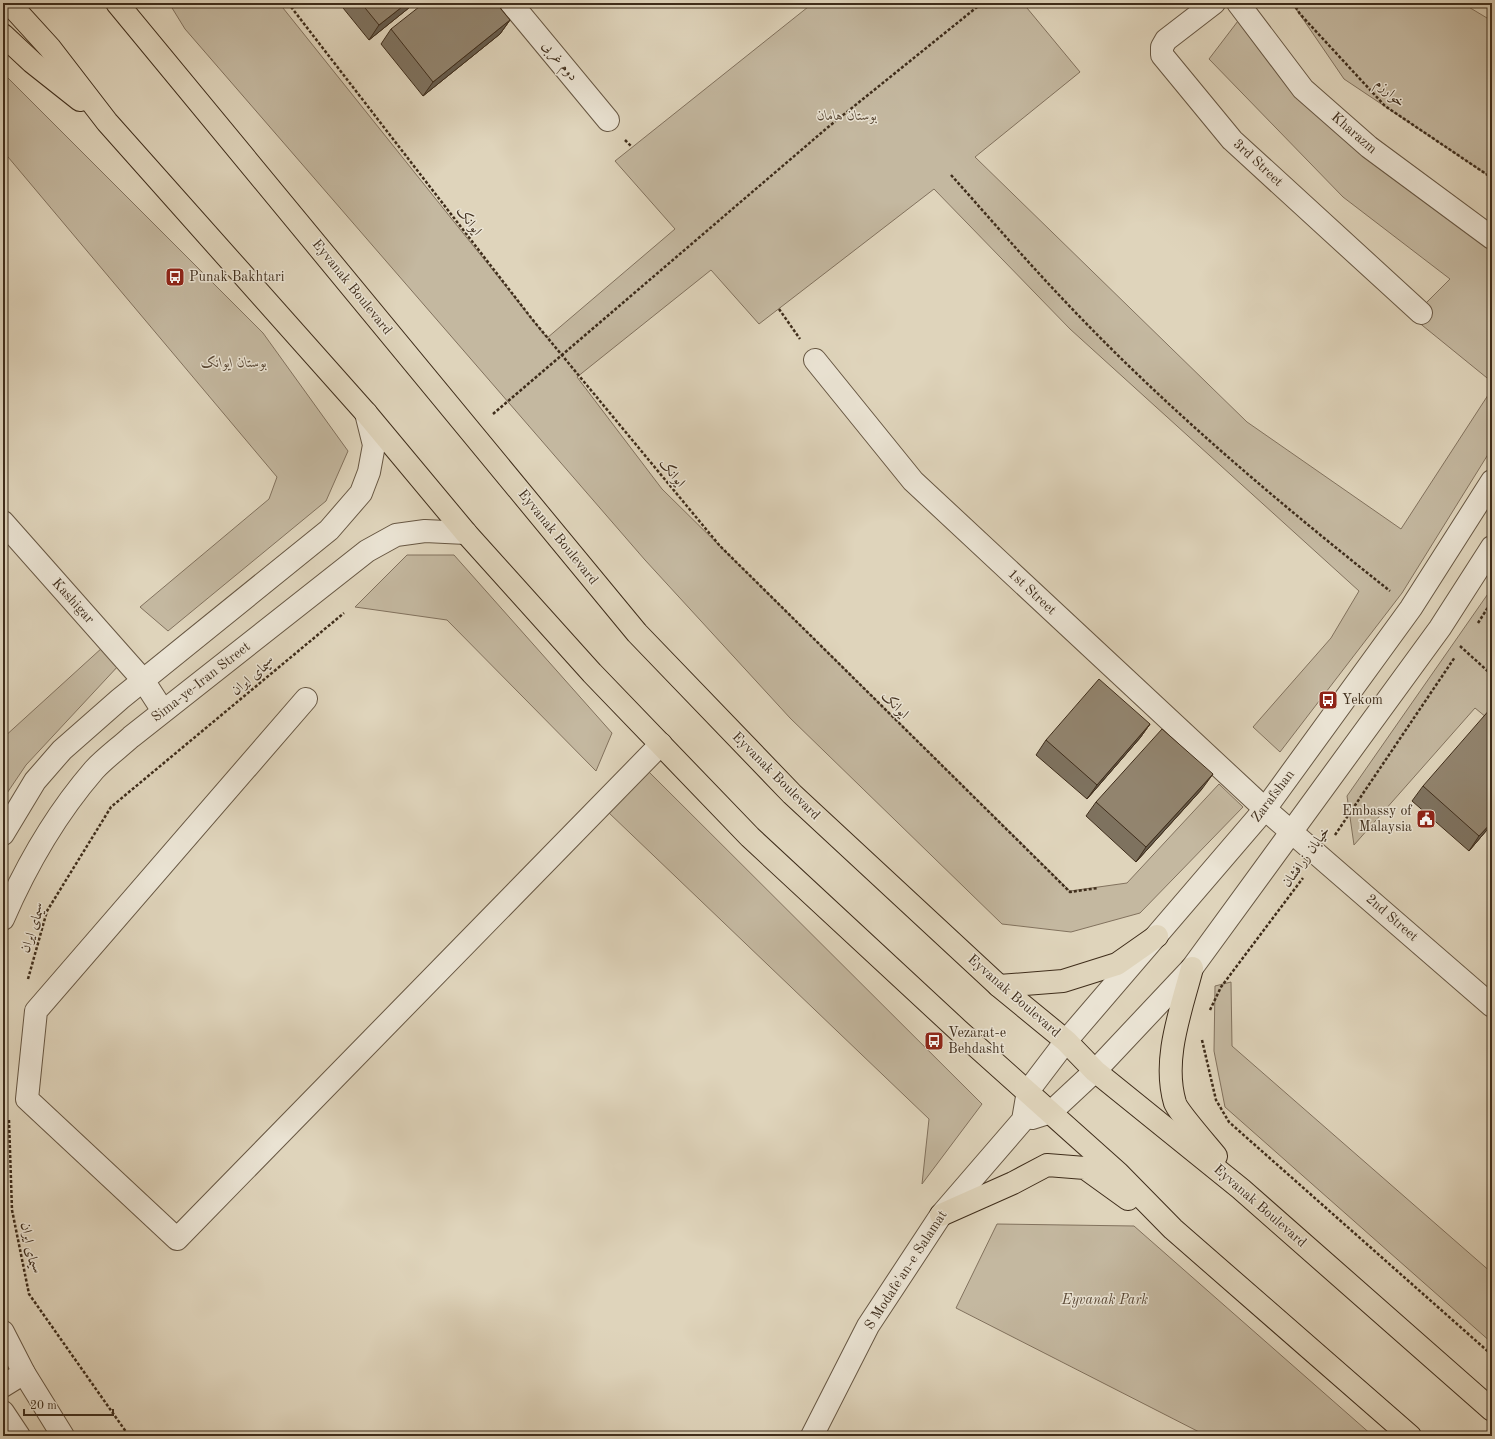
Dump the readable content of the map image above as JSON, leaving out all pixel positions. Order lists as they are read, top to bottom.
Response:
{
  "streets": {
    "main road": ["Eyvanak Boulevard"],
    "street": [
      "دوم غربی",
      "Kharazm",
      "3rd Street",
      "1st Street",
      "Kashigar",
      "Sima-ye-Iran Street",
      "Zarafshan",
      "2nd Street",
      "S Modafe'an-e Salamat"
    ],
    "path": [
      "خوارزم",
      "ایوانک",
      "سیمای ایران",
      "خیابان زرافشان"
    ]
  },
  "crossings": [
    ["Eyvanak Boulevard", "Zarafshan"],
    ["1st Street", "Zarafshan"],
    ["1st Street", "2nd Street"],
    ["Kashigar", "Sima-ye-Iran Street"],
    ["خیابان زرافشان", "2nd Street"]
  ],
  "parks": ["بوستان هامان", "بوستان ایوانک", "Eyvanak Park"],
  "places": {
    "bus stop": ["Punak Bakhtari", "Yekom", "Vezarat-e Behdasht"],
    "public building": ["Embassy of Malaysia"]
  },
  "scale_bar": "20 m"
}
